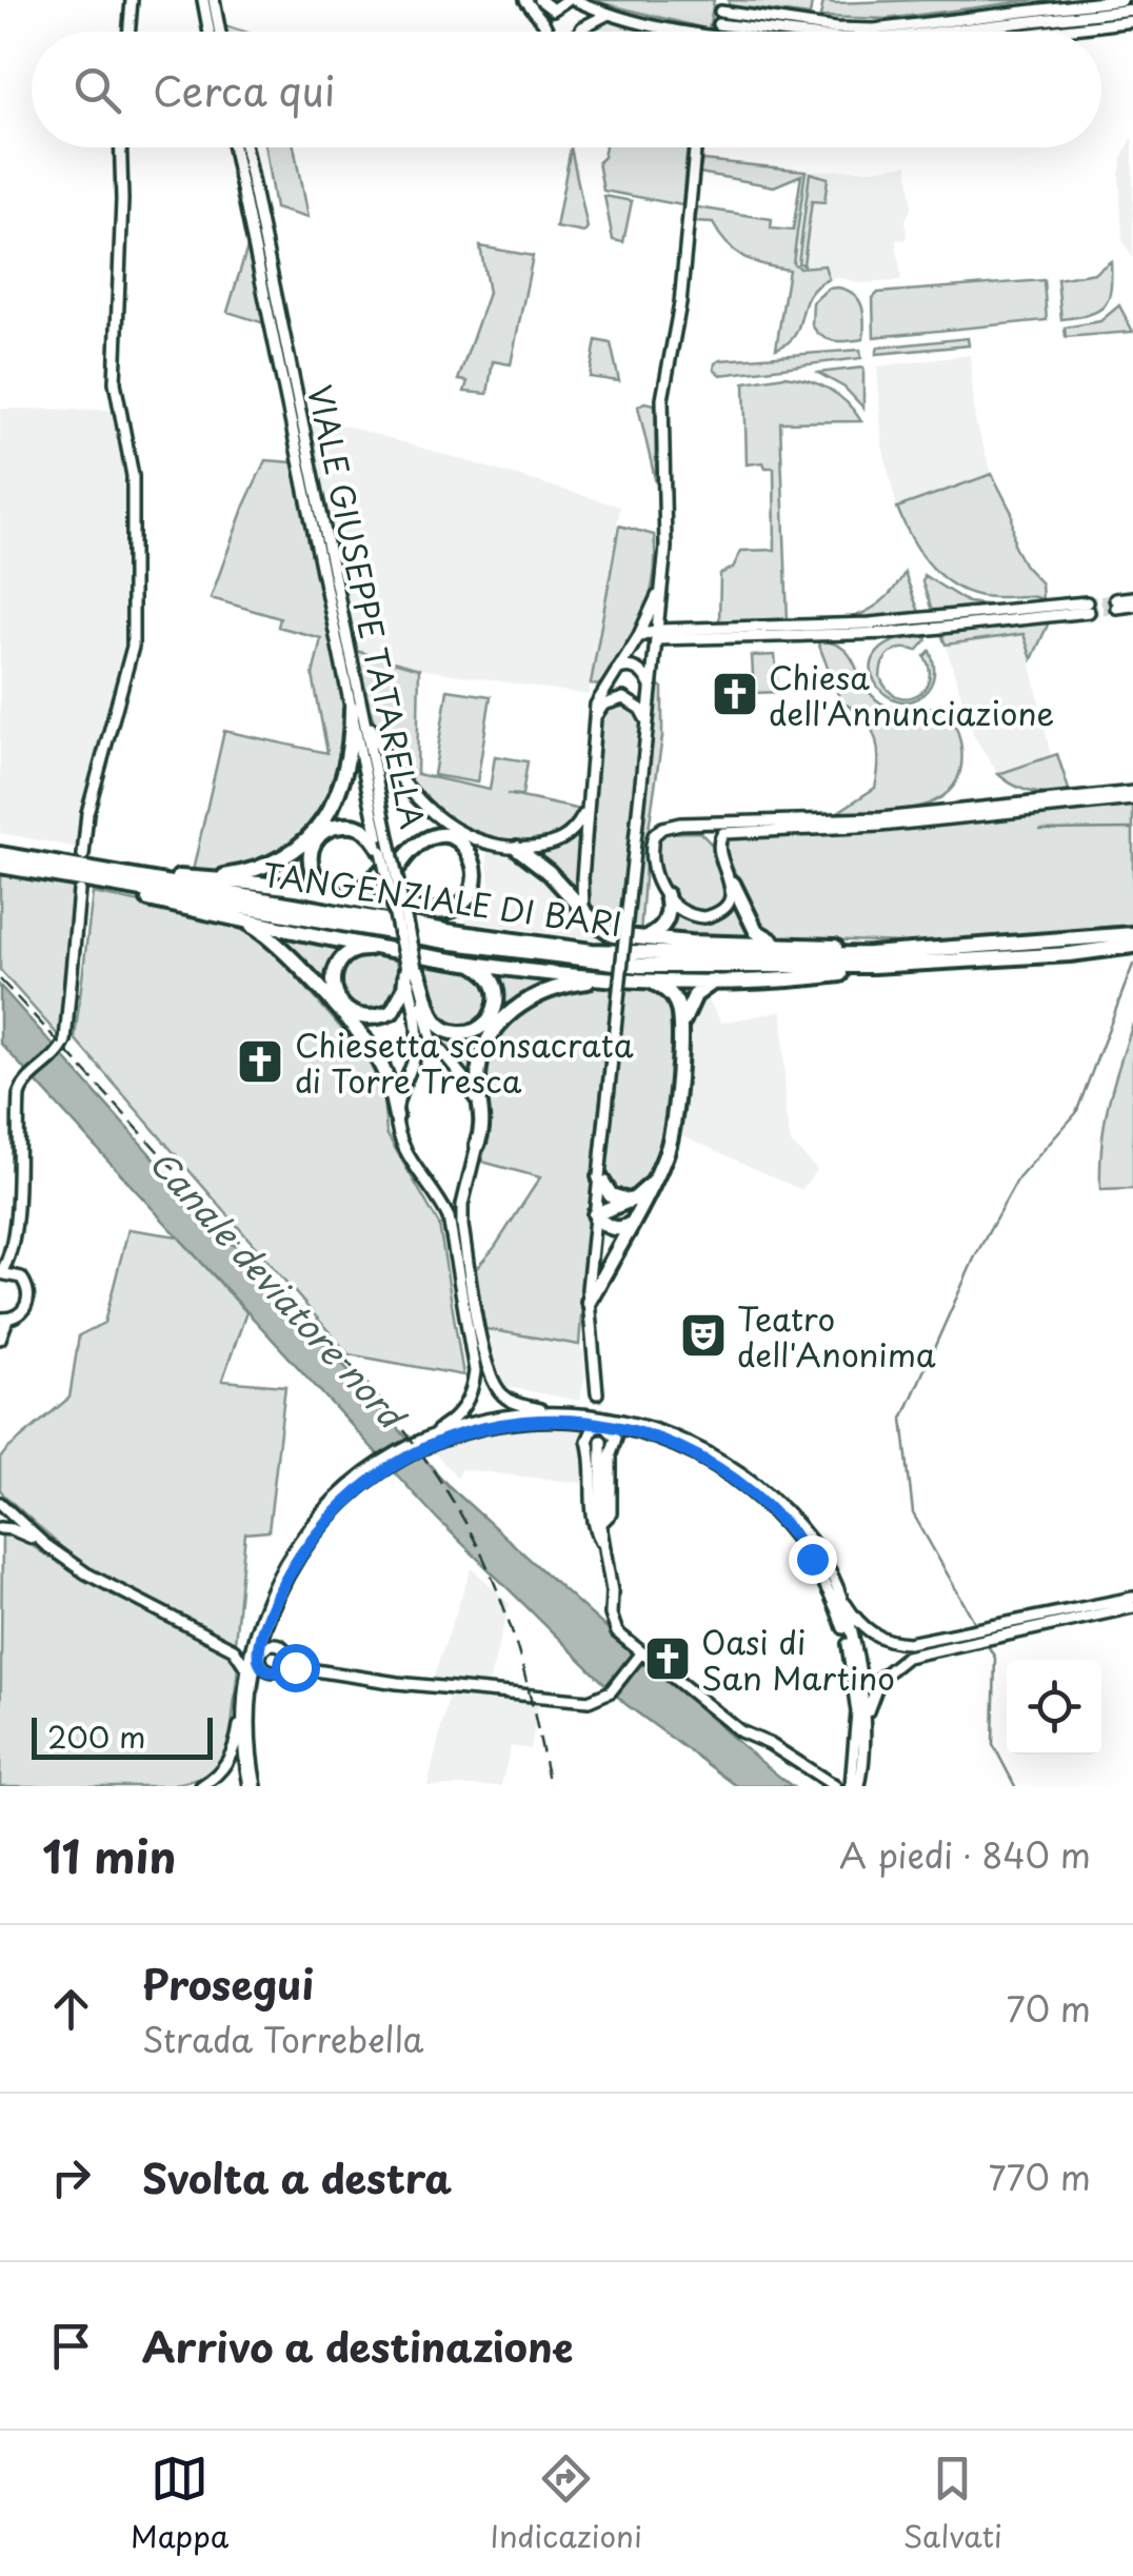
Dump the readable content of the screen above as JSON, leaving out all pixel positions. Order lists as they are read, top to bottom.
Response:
{
  "streets": {
    "highway": ["TANGENZIALE DI BARI"],
    "main road": ["VIALE GIUSEPPE TATARELLA"]
  },
  "water": ["Canale deviatore nord"],
  "places": {
    "church": ["Chiesa dell'Annunciazione", "Chiesetta sconsacrata di Torre Tresca", "Oasi di San Martino"],
    "theatre": ["Teatro dell'Anonima"]
  },
  "scale_bar": "200 m",
  "page": {
    "search": "Cerca qui",
    "scale": "200 m",
    "heading": ["11 min", "A piedi · 840 m"],
    "list": [
      ["Prosegui", "Strada Torrebella", "70 m"],
      ["Svolta a destra", "770 m"],
      "Arrivo a destinazione"
    ],
    "nav": ["Mappa", "Indicazioni", "Salvati"]
  }
}
